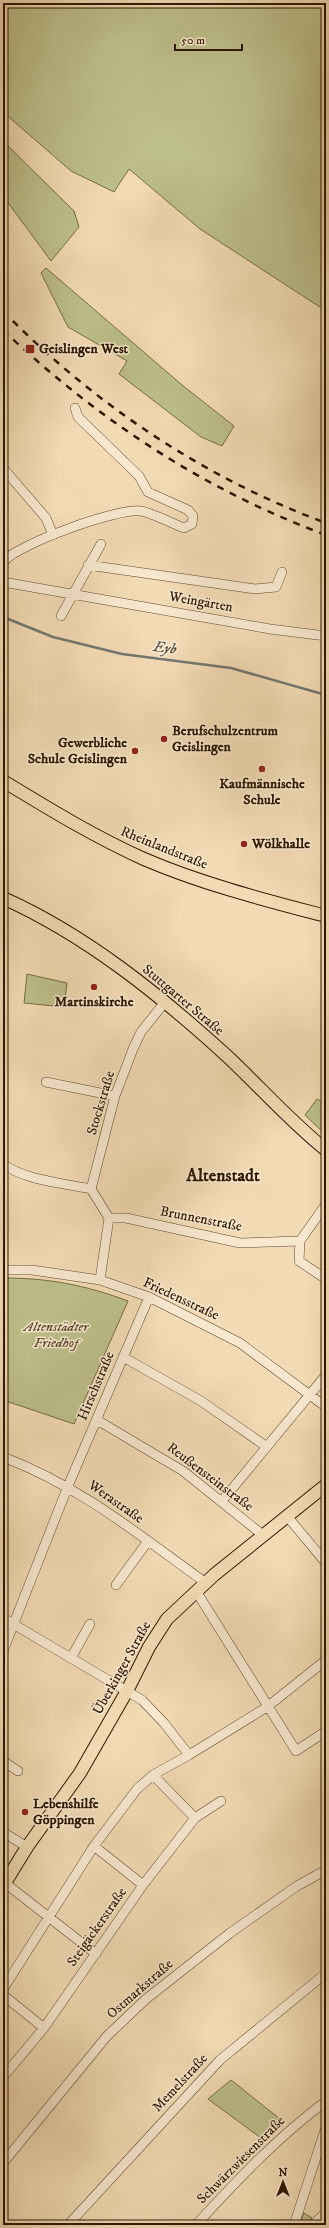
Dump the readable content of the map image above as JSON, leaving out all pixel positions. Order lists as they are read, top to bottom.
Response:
{
  "streets": {
    "main road": ["Rheinlandstraße", "Stuttgarter Straße", "Überkinger Straße"],
    "street": [
      "Weingärten",
      "Stockstraße",
      "Brunnenstraße",
      "Friedensstraße",
      "Hirschstraße",
      "Reußensteinstraße",
      "Werastraße",
      "Steigäckerstraße",
      "Ostmarkstraße",
      "Memelstraße",
      "Schwärzwiesenstraße"
    ]
  },
  "crossings": [
    ["Stuttgarter Straße", "Stockstraße"],
    ["Friedensstraße", "Hirschstraße"],
    ["Hirschstraße", "Reußensteinstraße"],
    ["Hirschstraße", "Werastraße"],
    ["Reußensteinstraße", "Überkinger Straße"],
    ["Werastraße", "Überkinger Straße"]
  ],
  "districts": ["Altenstadt"],
  "water": ["Eyb"],
  "parks": ["Altenstädter Friedhof"],
  "places": {
    "transit": ["Geislingen West"],
    "other": [
      "Berufschulzentrum Geislingen",
      "Gewerbliche Schule Geislingen",
      "Kaufmännische Schule",
      "Wölkhalle",
      "Martinskirche",
      "Lebenshilfe Göppingen"
    ]
  },
  "scale_bar": "50 m",
  "north": "top"
}
